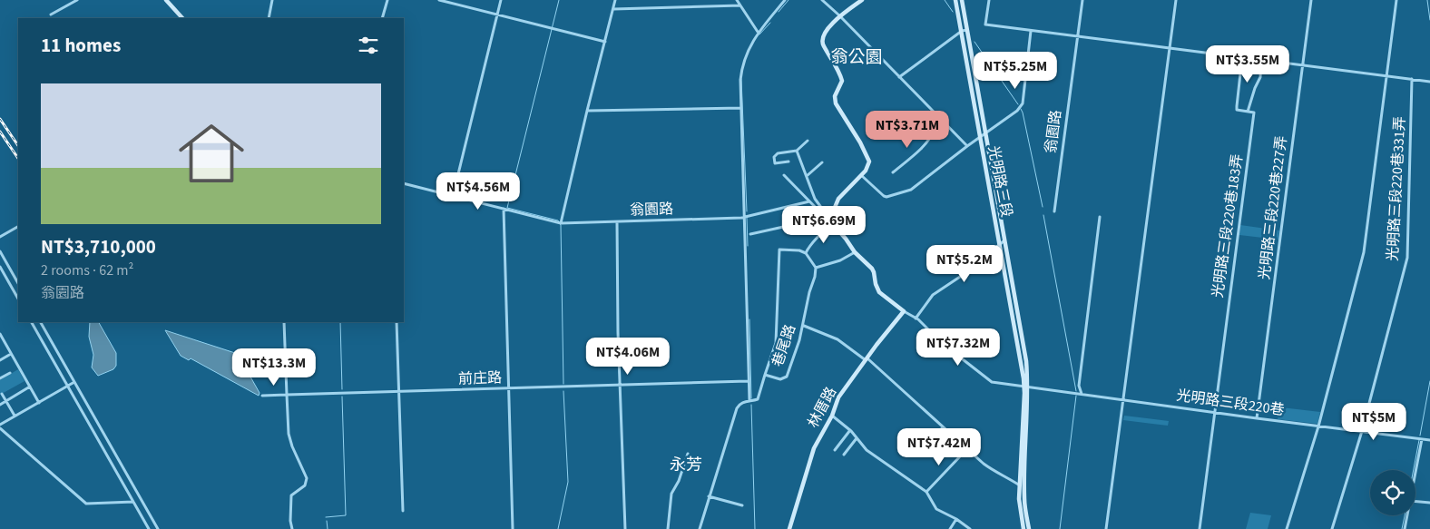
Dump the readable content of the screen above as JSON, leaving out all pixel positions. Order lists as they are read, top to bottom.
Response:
{
  "streets": {
    "street": [
      "翁園路",
      "光明路三段",
      "光明路三段220巷331弄",
      "光明路三段220巷227弄",
      "光明路三段220巷183弄",
      "巷尾路",
      "前庄路",
      "光明路三段220巷",
      "林厝路"
    ]
  },
  "crossings": [
    ["光明路三段", "光明路三段220巷"],
    ["光明路三段220巷331弄", "光明路三段220巷"],
    ["光明路三段220巷227弄", "光明路三段220巷"],
    ["光明路三段220巷183弄", "光明路三段220巷"]
  ],
  "districts": ["翁公園", "永芳"],
  "page": {
    "heading": "11 homes",
    "price": [
      "NT$3.55M",
      "NT$5.25M",
      "NT$3.71M",
      "NT$4.56M",
      "NT$6.69M",
      "NT$5.2M",
      "NT$7.32M",
      "NT$4.06M",
      "NT$13.3M",
      "NT$5M",
      "NT$7.42M"
    ],
    "list": [
      {
        "name": "NT$3,710,000",
        "note": "2 rooms · 62 m² · 翁園路"
      }
    ]
  }
}
